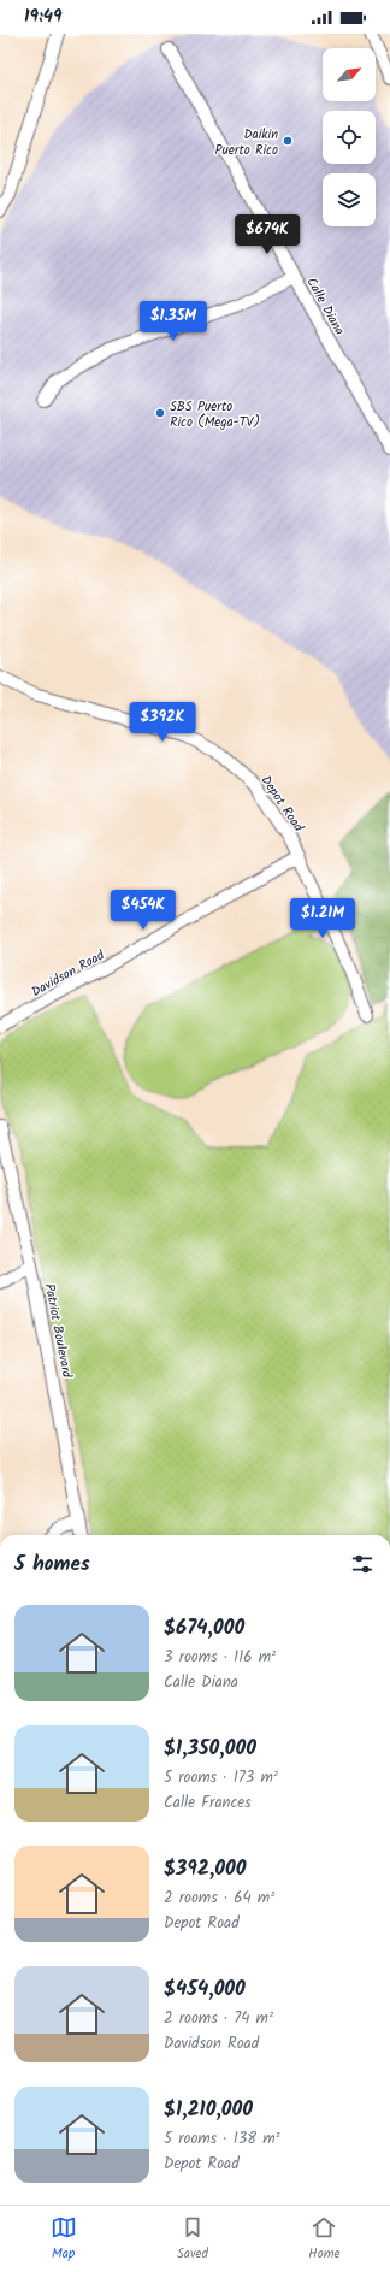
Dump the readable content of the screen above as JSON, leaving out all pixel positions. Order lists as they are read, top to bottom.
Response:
{
  "streets": {
    "street": [
      "Calle Diana",
      "Depot Road",
      "Davidson Road",
      "Patriot Boulevard"
    ]
  },
  "crossings": [
    ["Depot Road", "Davidson Road"]
  ],
  "places": ["Daikin Puerto Rico", "SBS Puerto Rico (Mega-TV)"],
  "north": "top right",
  "page": {
    "status": "19:49",
    "price": [
      "$674K",
      "$1.35M",
      "$392K",
      "$454K",
      "$1.21M"
    ],
    "heading": "5 homes",
    "list": [
      {
        "name": "$674,000",
        "note": "3 rooms · 116 m² · Calle Diana"
      },
      {
        "name": "$1,350,000",
        "note": "5 rooms · 173 m² · Calle Frances"
      },
      {
        "name": "$392,000",
        "note": "2 rooms · 64 m² · Depot Road"
      },
      {
        "name": "$454,000",
        "note": "2 rooms · 74 m² · Davidson Road"
      },
      {
        "name": "$1,210,000",
        "note": "5 rooms · 138 m² · Depot Road"
      }
    ],
    "tabs": ["Map", "Saved", "Home"]
  }
}
